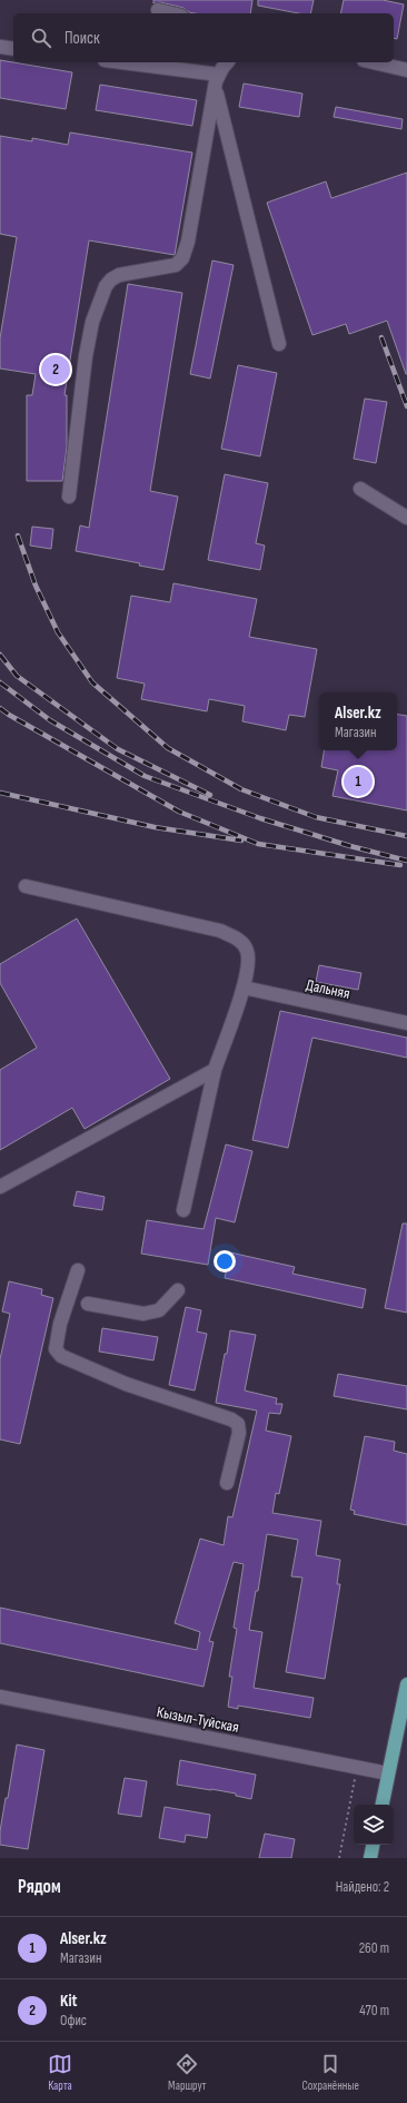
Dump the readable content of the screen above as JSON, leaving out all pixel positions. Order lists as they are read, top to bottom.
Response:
{
  "streets": {
    "street": ["Дальняя", "Кызыл-Туйская"]
  },
  "page": {
    "search": "Поиск",
    "pins": ["2", "1"],
    "popup": ["Alser.kz", "Магазин"],
    "heading": ["Рядом", "Найдено: 2"],
    "list": [
      {
        "mark": "1",
        "name": "Alser.kz",
        "note": "Магазин",
        "value": "260 m"
      },
      {
        "mark": "2",
        "name": "Kit",
        "note": "Офис",
        "value": "470 m"
      }
    ],
    "nav": ["Карта", "Маршрут", "Сохранённые"]
  }
}
